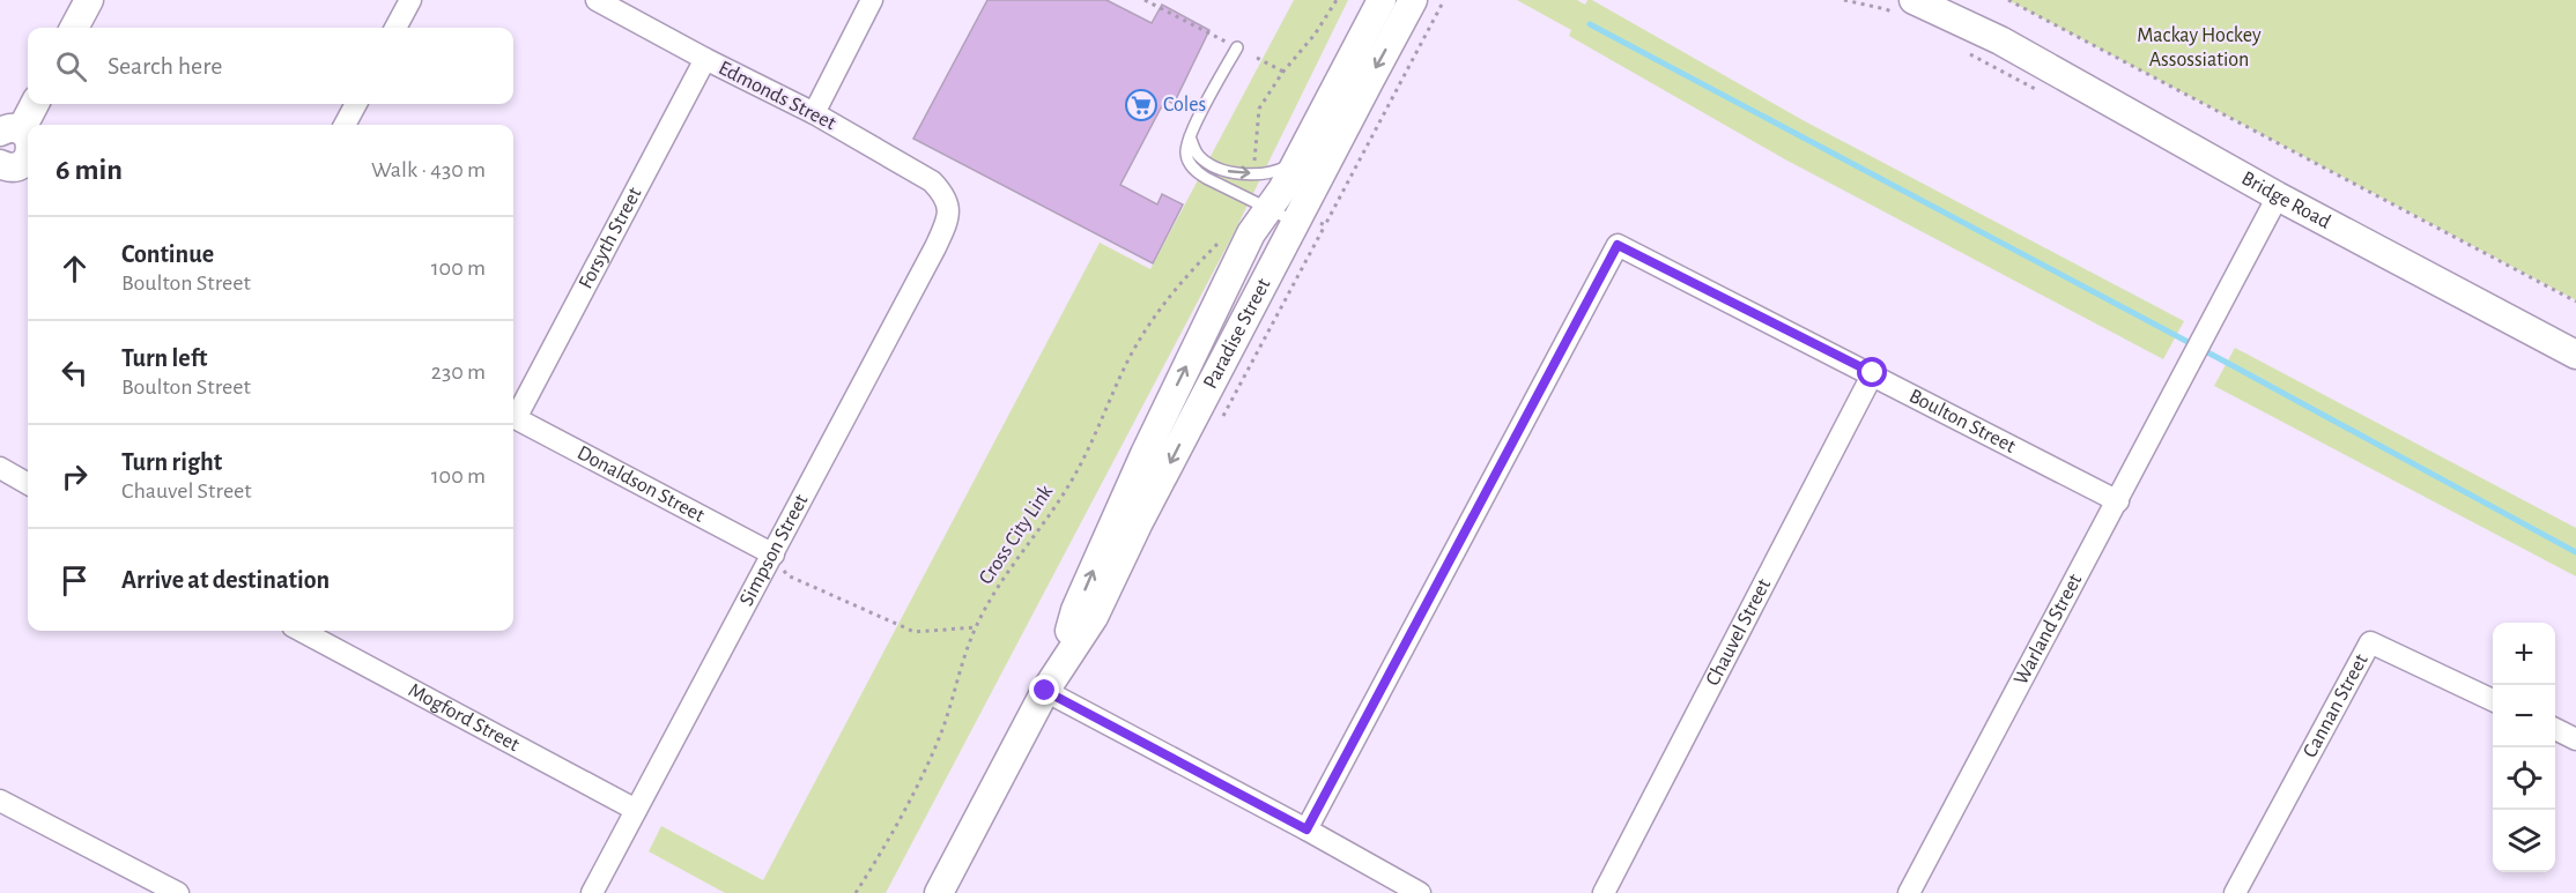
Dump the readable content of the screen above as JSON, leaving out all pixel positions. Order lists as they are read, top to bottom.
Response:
{
  "streets": {
    "street": [
      "Edmonds Street",
      "Bridge Road",
      "Forsyth Street",
      "Paradise Street",
      "Boulton Street",
      "Donaldson Street",
      "Simpson Street",
      "Warland Street",
      "Chauvel Street",
      "Cannan Street",
      "Mogford Street"
    ],
    "path": ["Cross City Link"]
  },
  "crossings": [
    ["Edmonds Street", "Forsyth Street"],
    ["Edmonds Street", "Simpson Street"],
    ["Bridge Road", "Warland Street"],
    ["Boulton Street", "Warland Street"],
    ["Boulton Street", "Chauvel Street"],
    ["Donaldson Street", "Simpson Street"],
    ["Simpson Street", "Mogford Street"]
  ],
  "parks": ["Mackay Hockey Assossiation"],
  "places": {
    "supermarket": ["Coles"]
  },
  "page": {
    "search": "Search here",
    "heading": ["6 min", "Walk · 430 m"],
    "list": [
      ["Continue", "Boulton Street", "100 m"],
      ["Turn left", "Boulton Street", "230 m"],
      ["Turn right", "Chauvel Street", "100 m"],
      "Arrive at destination"
    ],
    "map_buttons": ["+", "−"]
  }
}
